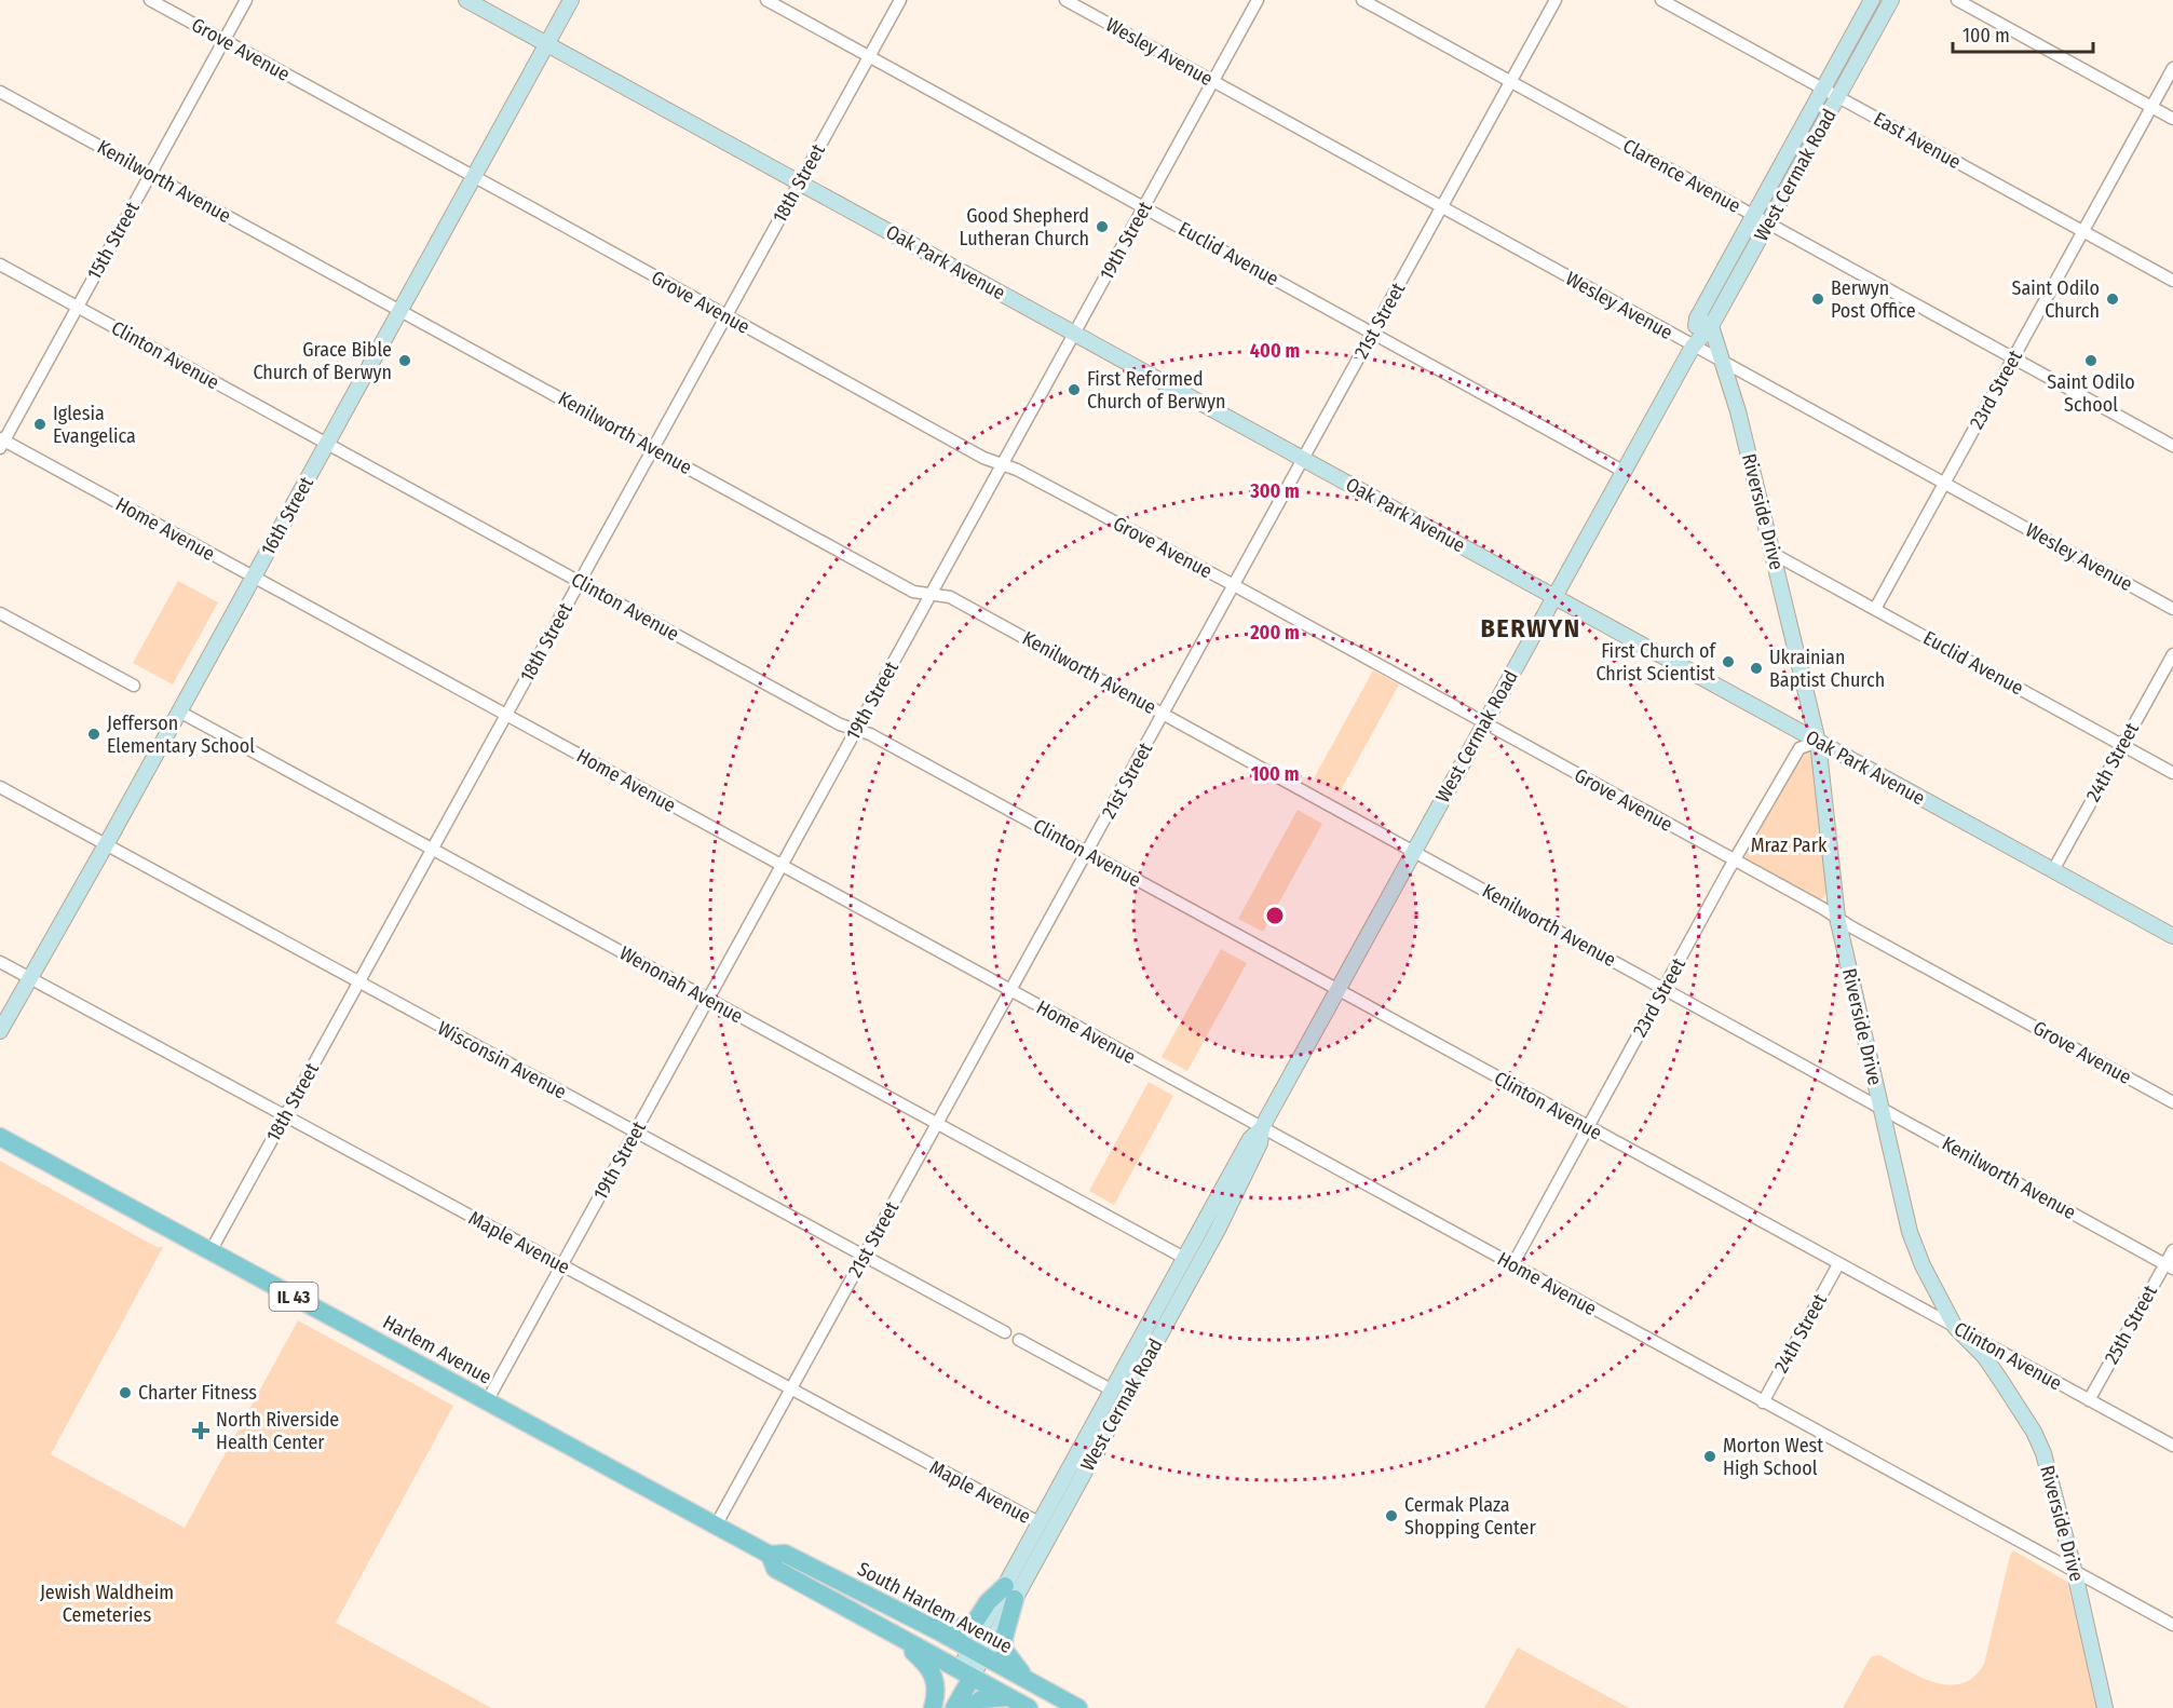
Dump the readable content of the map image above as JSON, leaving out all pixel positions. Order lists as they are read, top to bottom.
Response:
{
  "streets": {
    "main road": ["IL 43", "Harlem Avenue", "South Harlem Avenue"],
    "street": [
      "Grove Avenue",
      "Wesley Avenue",
      "East Avenue",
      "West Cermak Road",
      "Clarence Avenue",
      "Kenilworth Avenue",
      "18th Street",
      "15th Street",
      "19th Street",
      "Euclid Avenue",
      "Oak Park Avenue",
      "21st Street",
      "Clinton Avenue",
      "23rd Street",
      "Riverside Drive",
      "16th Street",
      "Home Avenue",
      "24th Street",
      "Wenonah Avenue",
      "Wisconsin Avenue",
      "Maple Avenue",
      "25th Street"
    ]
  },
  "crossings": [
    ["Grove Avenue", "West Cermak Road"],
    ["Grove Avenue", "18th Street"],
    ["Grove Avenue", "15th Street"],
    ["Grove Avenue", "19th Street"],
    ["Grove Avenue", "21st Street"],
    ["Grove Avenue", "23rd Street"],
    ["Grove Avenue", "Riverside Drive"],
    ["Grove Avenue", "16th Street"],
    ["Wesley Avenue", "West Cermak Road"],
    ["Wesley Avenue", "19th Street"],
    ["Wesley Avenue", "21st Street"],
    ["Wesley Avenue", "23rd Street"],
    ["Wesley Avenue", "Riverside Drive"],
    ["East Avenue", "West Cermak Road"],
    ["East Avenue", "23rd Street"],
    ["West Cermak Road", "Clarence Avenue"],
    ["West Cermak Road", "Kenilworth Avenue"],
    ["West Cermak Road", "Euclid Avenue"],
    ["West Cermak Road", "Oak Park Avenue"],
    ["West Cermak Road", "Clinton Avenue"],
    ["West Cermak Road", "Riverside Drive"],
    ["West Cermak Road", "Home Avenue"],
    ["West Cermak Road", "Wenonah Avenue"],
    ["West Cermak Road", "Maple Avenue"],
    ["West Cermak Road", "South Harlem Avenue"],
    ["Clarence Avenue", "21st Street"],
    ["Clarence Avenue", "23rd Street"],
    ["Kenilworth Avenue", "18th Street"],
    ["Kenilworth Avenue", "15th Street"],
    ["Kenilworth Avenue", "19th Street"],
    ["Kenilworth Avenue", "21st Street"],
    ["Kenilworth Avenue", "23rd Street"],
    ["Kenilworth Avenue", "Riverside Drive"],
    ["Kenilworth Avenue", "16th Street"],
    ["Kenilworth Avenue", "25th Street"],
    ["18th Street", "Euclid Avenue"],
    ["18th Street", "Oak Park Avenue"],
    ["18th Street", "Clinton Avenue"],
    ["18th Street", "Home Avenue"],
    ["18th Street", "Wenonah Avenue"],
    ["18th Street", "Wisconsin Avenue"],
    ["18th Street", "Maple Avenue"],
    ["18th Street", "Harlem Avenue"],
    ["15th Street", "Clinton Avenue"],
    ["15th Street", "Home Avenue"],
    ["19th Street", "Euclid Avenue"],
    ["19th Street", "Oak Park Avenue"],
    ["19th Street", "Clinton Avenue"],
    ["19th Street", "Home Avenue"],
    ["19th Street", "Wenonah Avenue"],
    ["19th Street", "Wisconsin Avenue"],
    ["19th Street", "Maple Avenue"],
    ["19th Street", "Harlem Avenue"],
    ["Euclid Avenue", "21st Street"],
    ["Euclid Avenue", "23rd Street"],
    ["Euclid Avenue", "Riverside Drive"],
    ["Euclid Avenue", "24th Street"],
    ["Oak Park Avenue", "21st Street"],
    ["Oak Park Avenue", "23rd Street"],
    ["Oak Park Avenue", "Riverside Drive"],
    ["Oak Park Avenue", "16th Street"],
    ["Oak Park Avenue", "24th Street"],
    ["21st Street", "Clinton Avenue"],
    ["21st Street", "Home Avenue"],
    ["21st Street", "Wenonah Avenue"],
    ["21st Street", "Wisconsin Avenue"],
    ["21st Street", "Maple Avenue"],
    ["21st Street", "Harlem Avenue"],
    ["21st Street", "South Harlem Avenue"],
    ["Clinton Avenue", "23rd Street"],
    ["Clinton Avenue", "Riverside Drive"],
    ["Clinton Avenue", "16th Street"],
    ["Clinton Avenue", "24th Street"],
    ["Clinton Avenue", "25th Street"],
    ["23rd Street", "Riverside Drive"],
    ["23rd Street", "Home Avenue"],
    ["Riverside Drive", "Home Avenue"],
    ["16th Street", "Home Avenue"],
    ["16th Street", "Wenonah Avenue"],
    ["16th Street", "Wisconsin Avenue"],
    ["16th Street", "Maple Avenue"],
    ["Home Avenue", "24th Street"],
    ["Harlem Avenue", "South Harlem Avenue"]
  ],
  "districts": ["BERWYN"],
  "parks": ["Mraz Park", "Jewish Waldheim Cemeteries"],
  "places": {
    "other": [
      "Good Shepherd Lutheran Church",
      "Berwyn Post Office",
      "Saint Odilo Church",
      "Grace Bible Church of Berwyn",
      "Saint Odilo School",
      "First Reformed Church of Berwyn",
      "Iglesia Evangelica",
      "First Church of Christ Scientist",
      "Ukrainian Baptist Church",
      "Jefferson Elementary School",
      "Charter Fitness",
      "Morton West High School",
      "Cermak Plaza Shopping Center"
    ],
    "health": ["North Riverside Health Center"]
  },
  "scale_bar": "100 m",
  "rings": [
    "400 m",
    "300 m",
    "200 m",
    "100 m"
  ]
}
